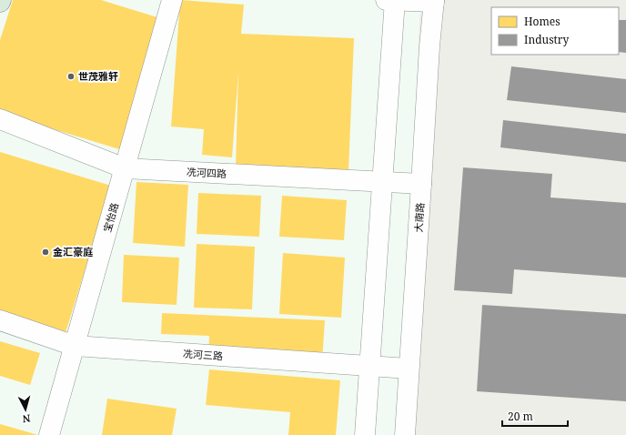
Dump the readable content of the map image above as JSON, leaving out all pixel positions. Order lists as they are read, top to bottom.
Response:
{
  "streets": {
    "street": [
      "冼河四路",
      "宝怡路",
      "大南路",
      "冼河三路"
    ]
  },
  "crossings": [
    ["冼河四路", "宝怡路"],
    ["冼河四路", "大南路"],
    ["宝怡路", "冼河三路"],
    ["大南路", "冼河三路"]
  ],
  "places": ["世茂雅轩", "金汇豪庭"],
  "legend": ["Homes", "Industry"],
  "scale_bar": "20 m",
  "north": "bottom"
}
